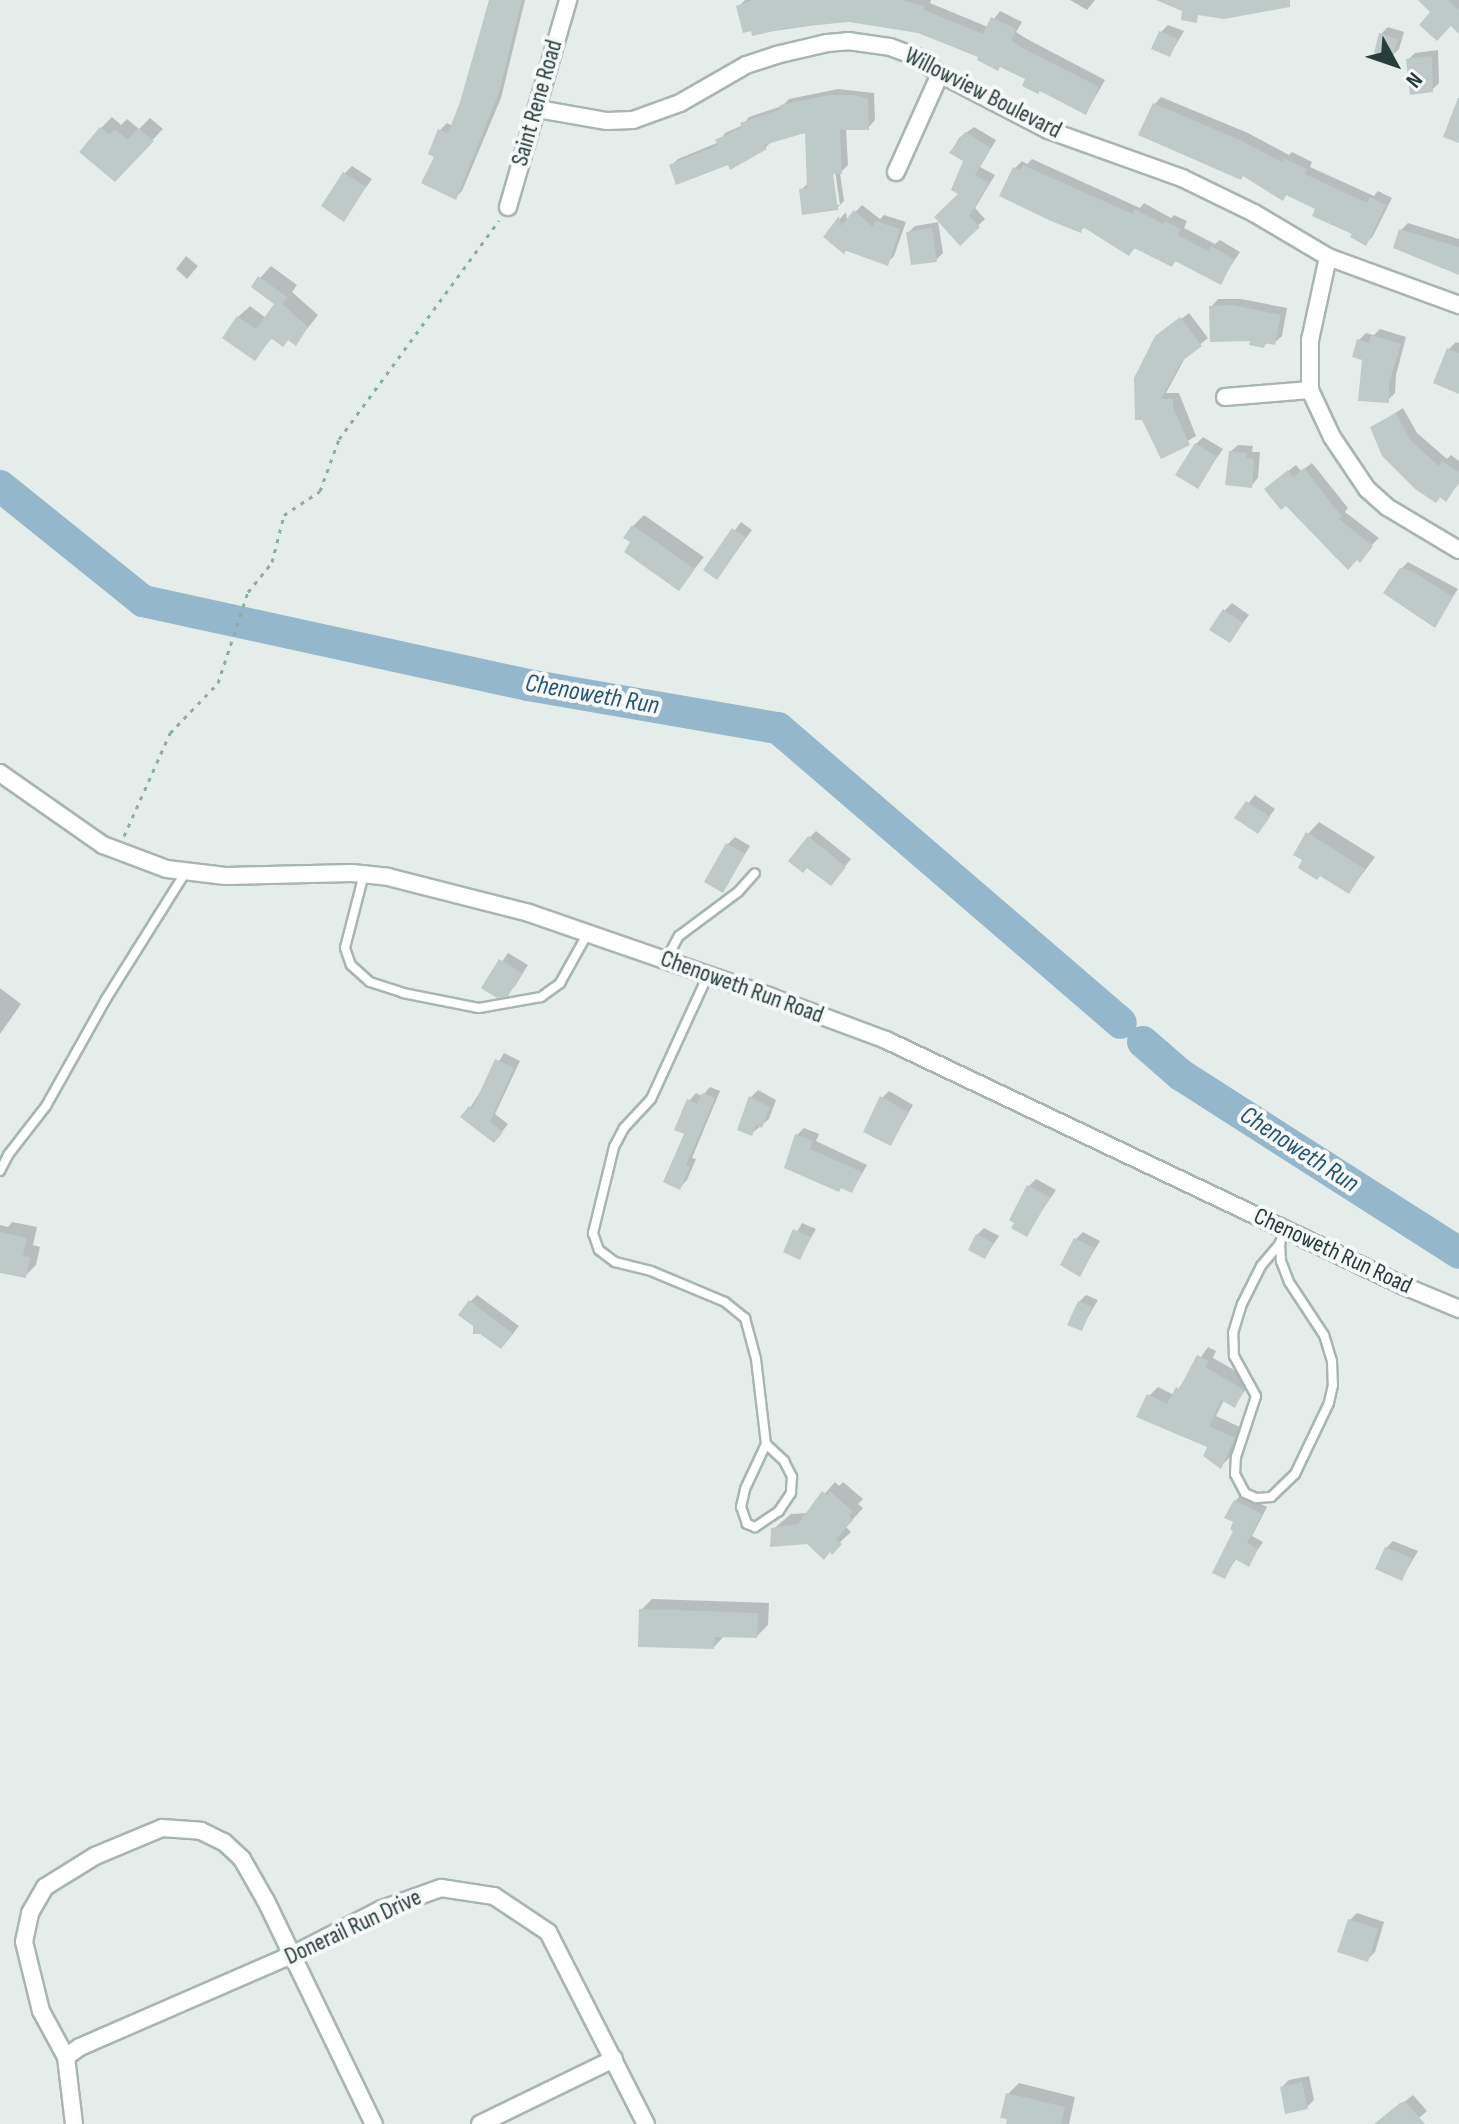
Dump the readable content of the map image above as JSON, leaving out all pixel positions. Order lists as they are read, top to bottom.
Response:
{
  "streets": {
    "street": [
      "Willowview Boulevard",
      "Saint Rene Road",
      "Chenoweth Run Road",
      "Donerail Run Drive"
    ]
  },
  "crossings": [
    ["Willowview Boulevard", "Saint Rene Road"]
  ],
  "water": ["Chenoweth Run"],
  "north": "bottom right"
}
